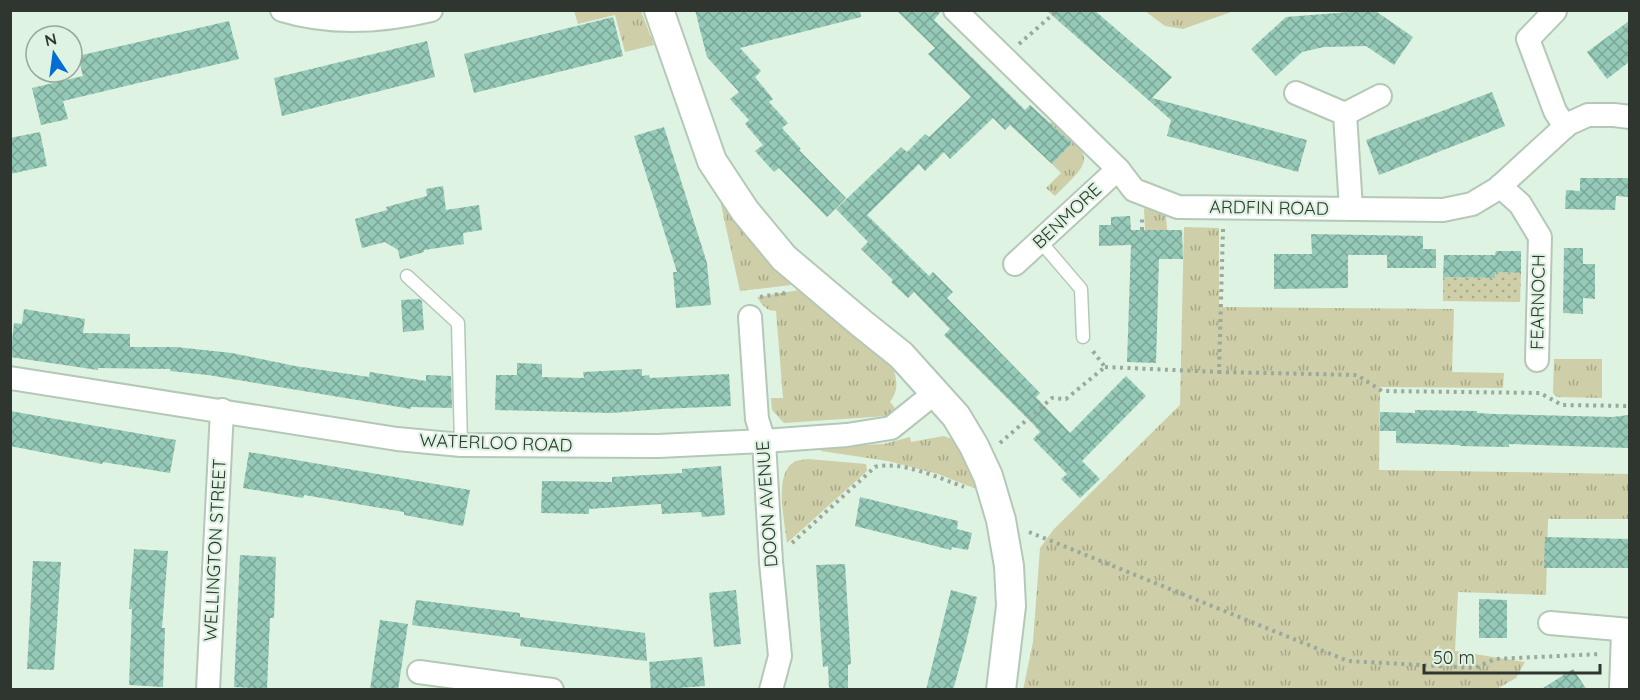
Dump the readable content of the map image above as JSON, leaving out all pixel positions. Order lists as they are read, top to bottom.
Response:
{
  "streets": {
    "street": [
      "ARDFIN ROAD",
      "BENMORE",
      "FEARNOCH",
      "WATERLOO ROAD",
      "DOON AVENUE",
      "WELLINGTON STREET"
    ]
  },
  "crossings": [
    ["ARDFIN ROAD", "BENMORE"],
    ["ARDFIN ROAD", "FEARNOCH"],
    ["WATERLOO ROAD", "DOON AVENUE"],
    ["WATERLOO ROAD", "WELLINGTON STREET"]
  ],
  "scale_bar": "50 m",
  "north": "top"
}
